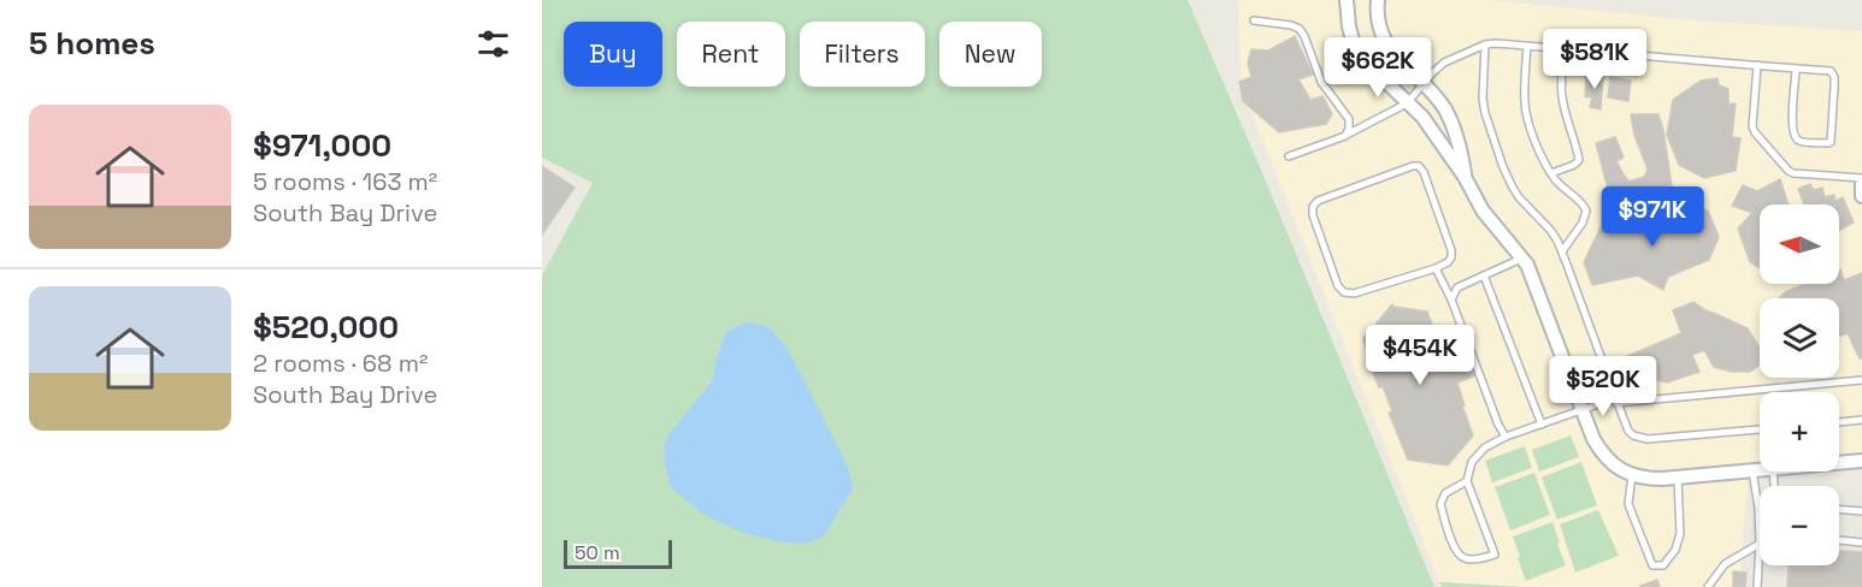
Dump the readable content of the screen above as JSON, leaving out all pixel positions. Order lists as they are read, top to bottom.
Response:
{
  "scale_bar": "50 m",
  "north": "left",
  "page": {
    "heading": "5 homes",
    "chip": [
      "Buy",
      "Rent",
      "Filters",
      "New"
    ],
    "price": [
      "$581K",
      "$662K",
      "$971K",
      "$454K",
      "$520K"
    ],
    "list": [
      {
        "name": "$971,000",
        "note": "5 rooms · 163 m² · South Bay Drive"
      },
      {
        "name": "$520,000",
        "note": "2 rooms · 68 m² · South Bay Drive"
      }
    ],
    "map_buttons": ["+", "−"],
    "scale": "50 m"
  }
}
